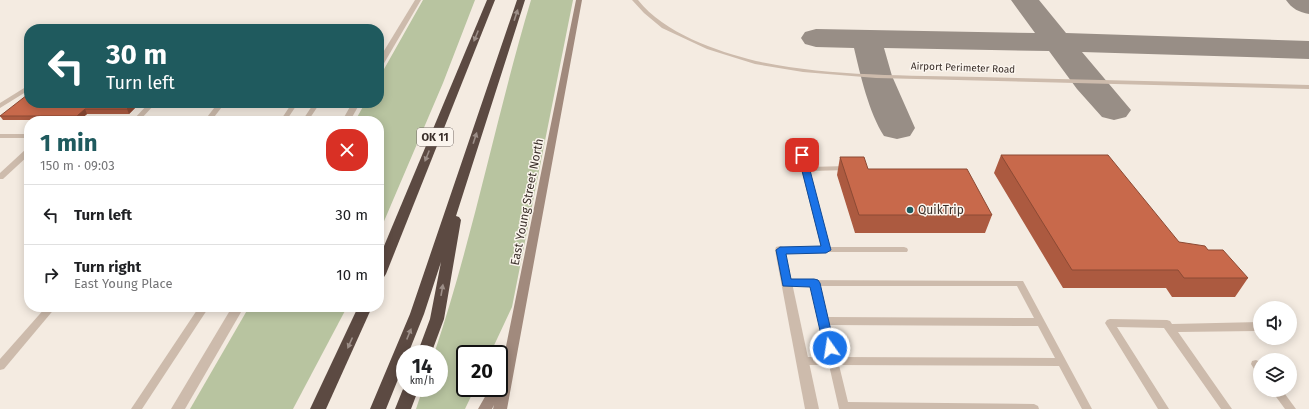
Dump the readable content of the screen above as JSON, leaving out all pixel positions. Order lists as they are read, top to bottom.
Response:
{
  "streets": {
    "highway": ["OK 11"],
    "street": ["East Young Street North"],
    "lane": ["Airport Perimeter Road"]
  },
  "places": ["QuikTrip"],
  "page": {
    "turn": ["30 m", "Turn left"],
    "heading": ["1 min", "150 m · 09:03"],
    "list": [
      {
        "name": "Turn left",
        "value": "30 m"
      },
      {
        "name": "Turn right",
        "note": "East Young Place",
        "value": "10 m"
      }
    ],
    "speed": "14 km/h",
    "limit": "20"
  }
}
